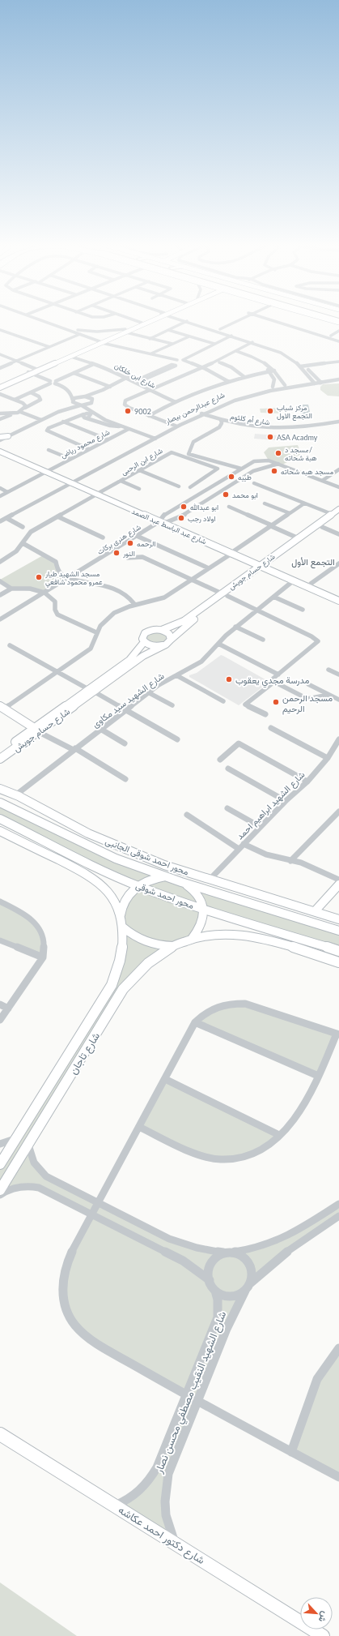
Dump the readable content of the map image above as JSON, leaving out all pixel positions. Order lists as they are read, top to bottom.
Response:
{
  "streets": {
    "street": [
      "شارع ابن خلكان",
      "شارع عبدالرحمن بيصار",
      "شارع أم كلثوم",
      "شارع محمود رياض",
      "شارع ابن الرحبى",
      "شارع عبد الباسط عبد الصمد",
      "شارع هنرى بركات",
      "شارع حسام جويش",
      "شارع الشهيد سيد مكاوى",
      "شارع الشهيد ابراهيم احمد",
      "محور احمد شوقى الجانبى",
      "محور احمد شوقى",
      "شارع تاجان",
      "شارع الشهيد النقيب مصطفي محسن نصار",
      "شارع دكتور احمد عكاشه"
    ]
  },
  "crossings": [
    ["شارع عبدالرحمن بيصار", "شارع أم كلثوم"],
    ["شارع عبدالرحمن بيصار", "شارع عبد الباسط عبد الصمد"],
    ["شارع محمود رياض", "شارع عبد الباسط عبد الصمد"],
    ["شارع ابن الرحبى", "شارع عبد الباسط عبد الصمد"],
    ["شارع عبد الباسط عبد الصمد", "شارع هنرى بركات"],
    ["شارع عبد الباسط عبد الصمد", "شارع حسام جويش"],
    ["شارع عبد الباسط عبد الصمد", "شارع الشهيد سيد مكاوى"],
    ["شارع الشهيد سيد مكاوى", "محور احمد شوقى الجانبى"],
    ["شارع الشهيد ابراهيم احمد", "محور احمد شوقى الجانبى"],
    ["شارع الشهيد النقيب مصطفي محسن نصار", "شارع دكتور احمد عكاشه"]
  ],
  "districts": ["التجمع الأول"],
  "places": [
    "9002",
    "مركز شباب التجمع الاول",
    "ASA Acadmy",
    "مسجد د/ هبة شحاته",
    "مسجد هبه شحاته",
    "طيبه",
    "ابو محمد",
    "ابو عبدالله",
    "اولاد رجب",
    "الرحمه",
    "النور",
    "مسجد الشهيد طيار عمرو محمود شافعي",
    "مدرسة مجدي يعقوب",
    "مسجد الرحمن الرحيم"
  ],
  "north": "bottom right"
}
